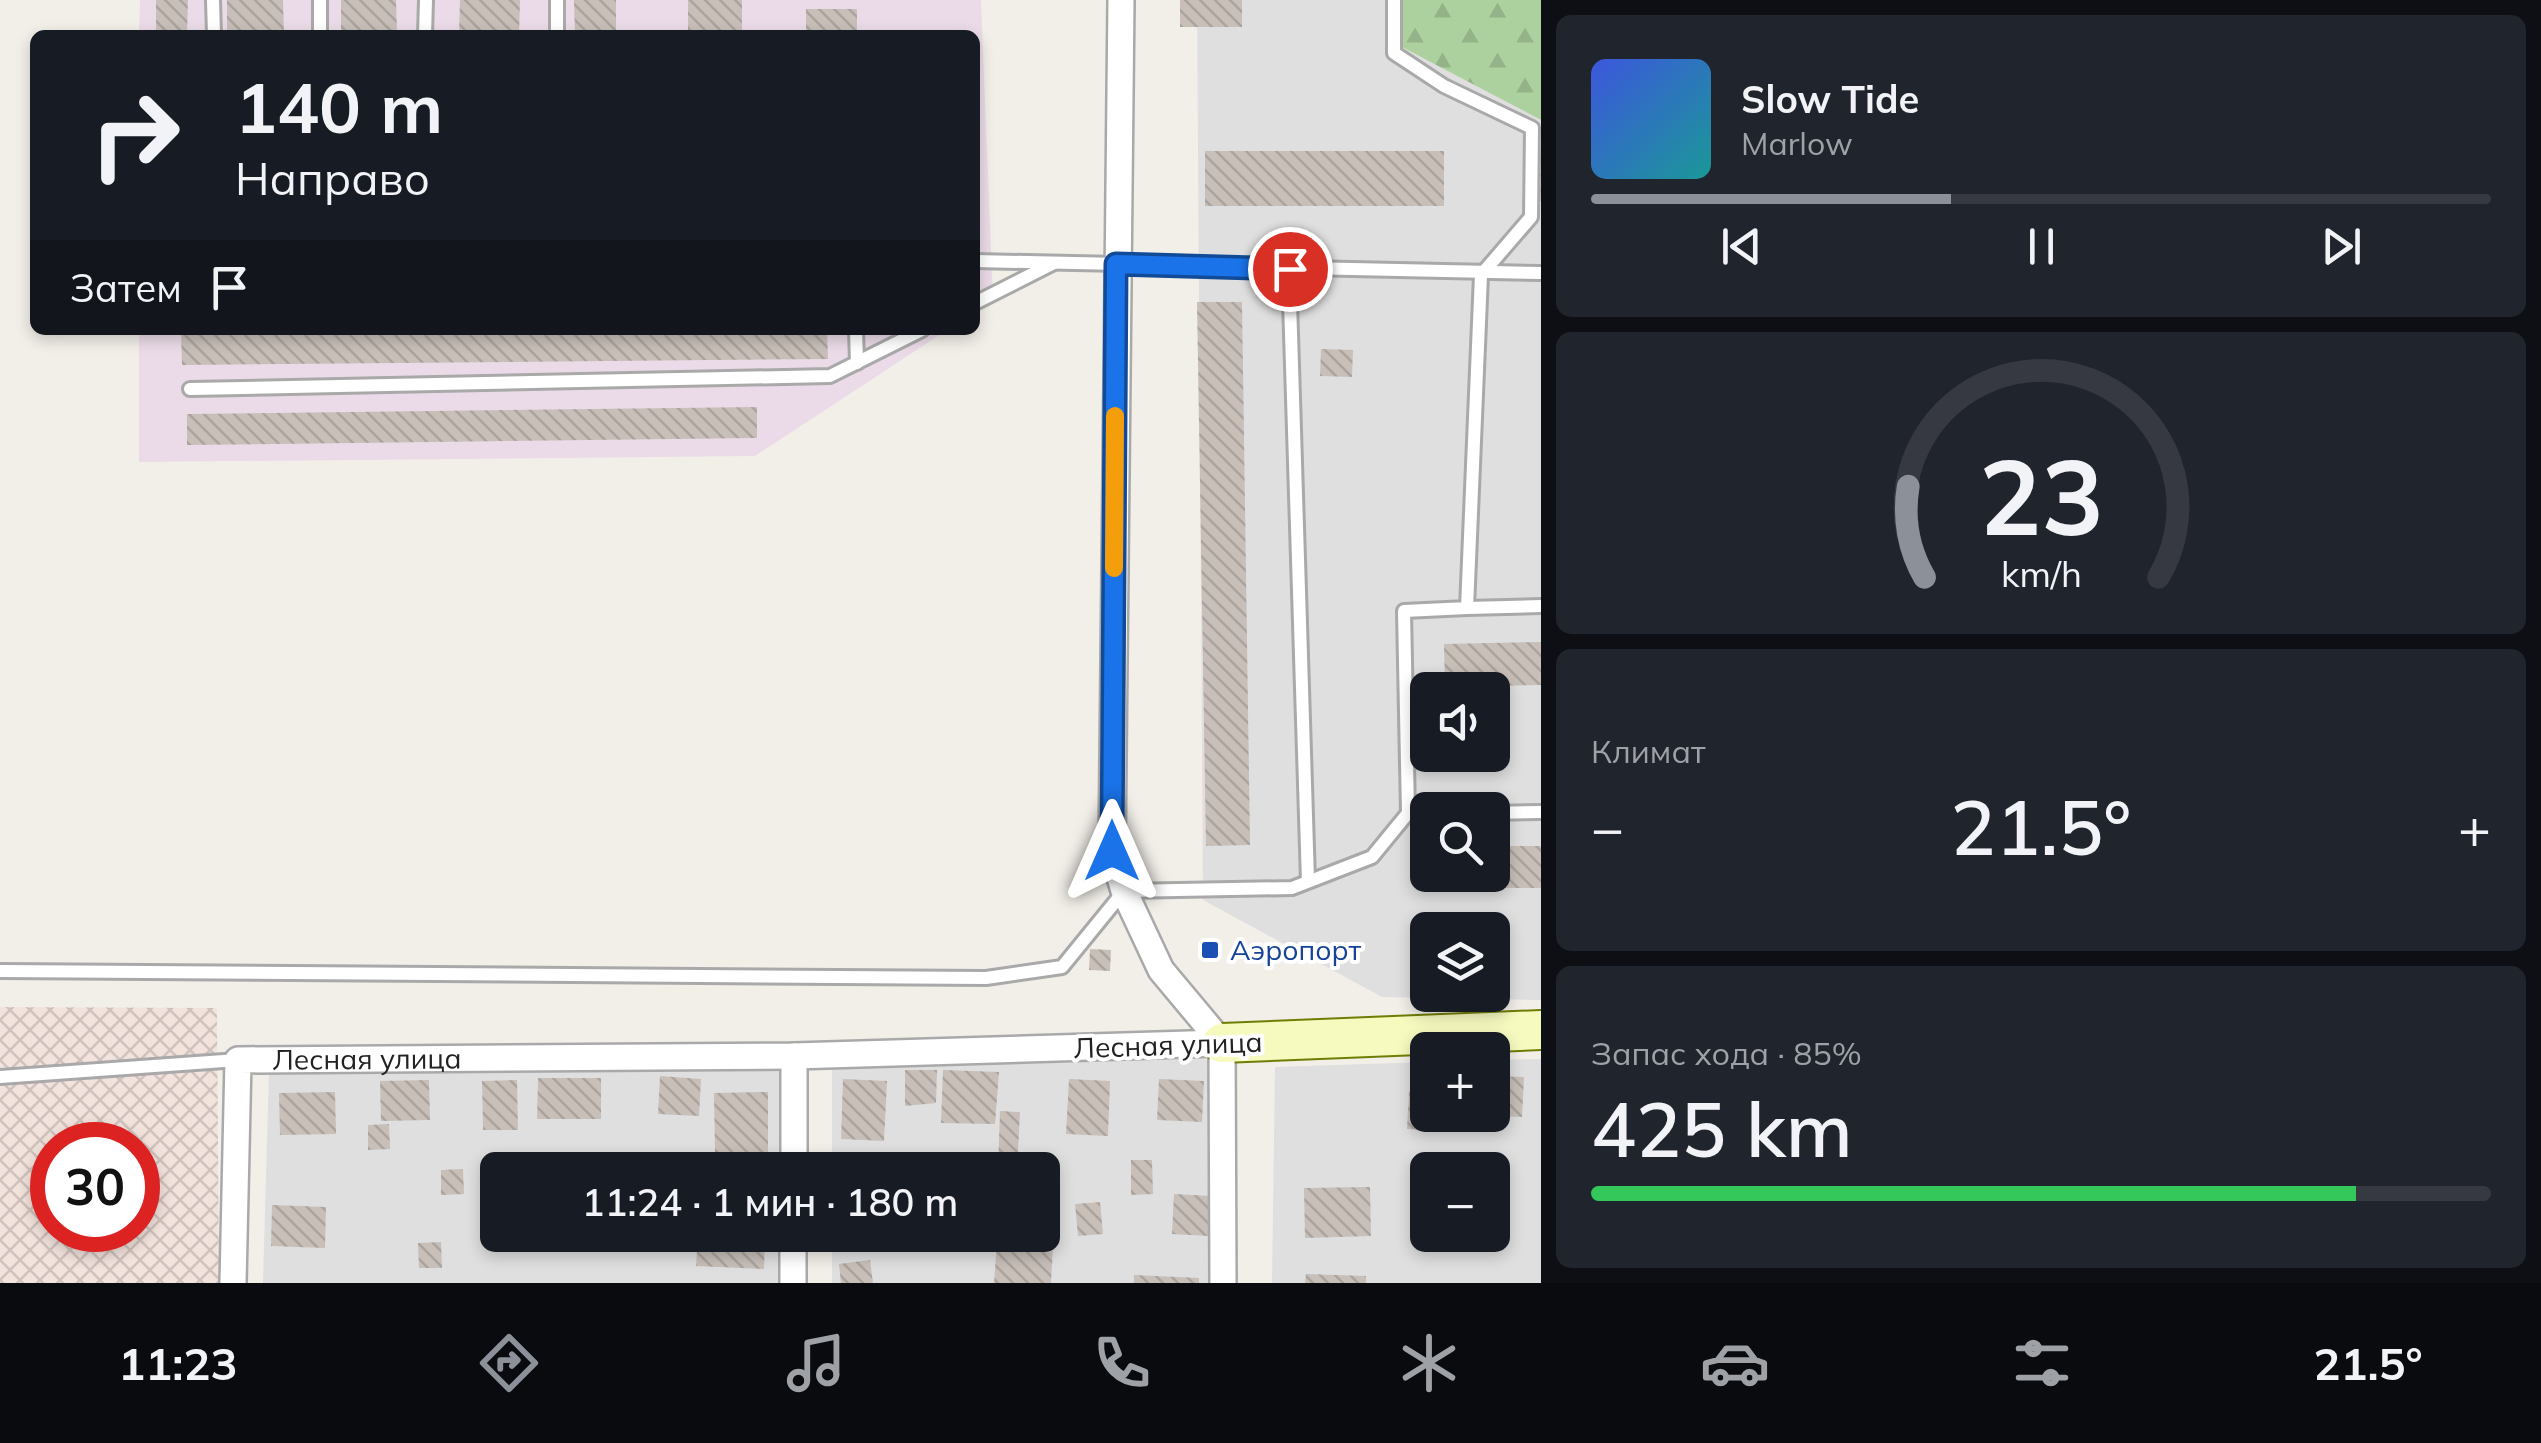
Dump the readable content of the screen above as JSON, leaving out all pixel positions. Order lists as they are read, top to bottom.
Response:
{
  "streets": {
    "street": ["Лесная улица"]
  },
  "places": {
    "transit": ["Аэропорт"]
  },
  "page": {
    "turn": ["140 m", "Направо"],
    "song": ["Slow Tide", "Marlow"],
    "then": "Затем",
    "tile": [
      "Климат",
      ["Запас хода · 85%", "425 km"]
    ],
    "map_buttons": ["+", "−"],
    "heat": ["−", "21.5°", "+"],
    "limit": "30",
    "trip": "11:24 · 1 мин · 180 m",
    "tabs": ["11:23", "21.5°"],
    "gauge": ["23", "km/h"]
  }
}
